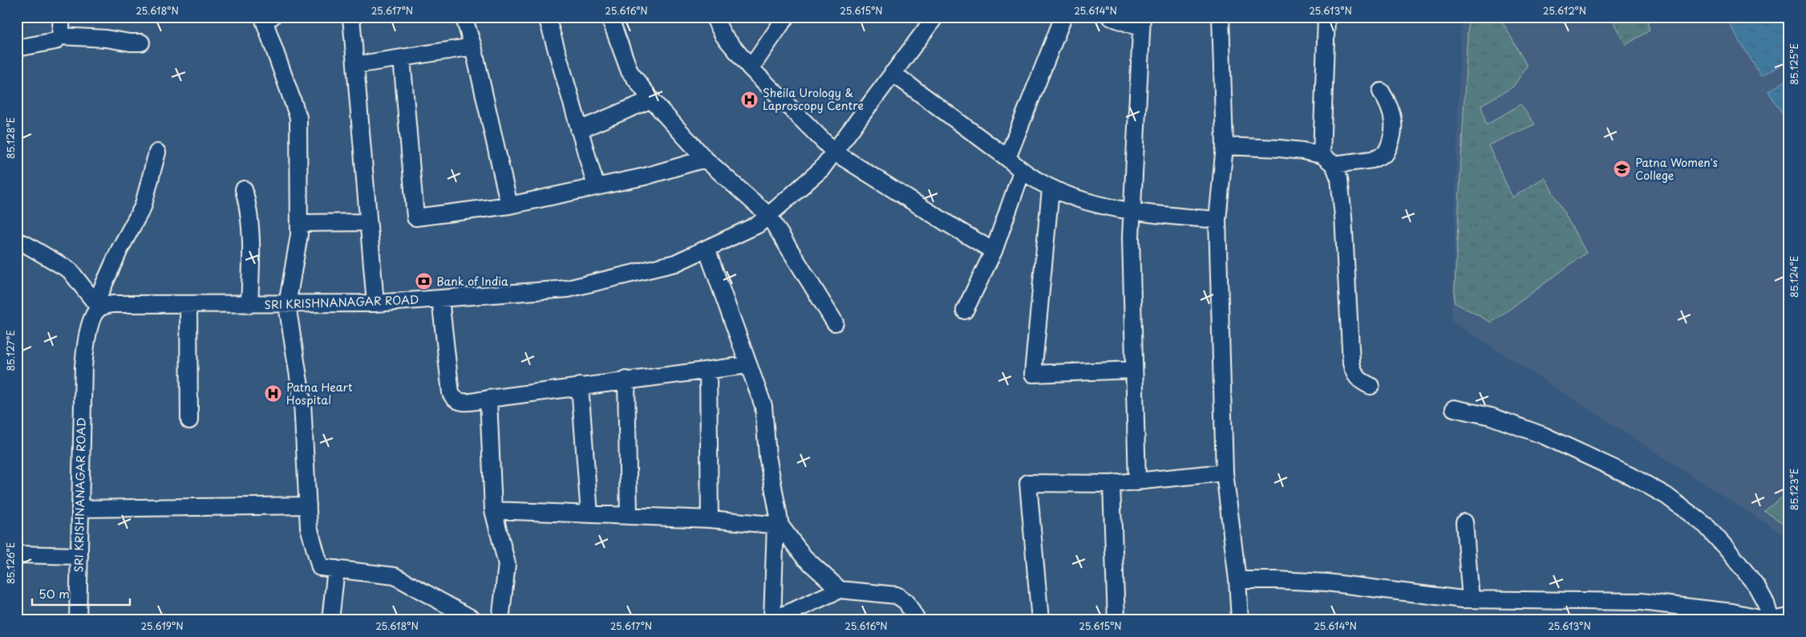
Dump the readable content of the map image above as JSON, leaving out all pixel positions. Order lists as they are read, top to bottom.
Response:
{
  "streets": {
    "street": ["SRI KRISHNANAGAR ROAD"]
  },
  "places": {
    "hospital": ["Sheila Urology & Laproscopy Centre", "Patna Heart Hospital"],
    "school or university": ["Patna Women's College"],
    "bank": ["Bank of India"]
  },
  "scale_bar": "50 m",
  "coordinates": [
    "25.618°N",
    "25.617°N",
    "25.616°N",
    "25.615°N",
    "25.614°N",
    "25.613°N",
    "25.612°N",
    "85.125°E",
    "85.128°E",
    "85.124°E",
    "85.127°E",
    "85.123°E",
    "85.126°E",
    "25.619°N"
  ]
}
